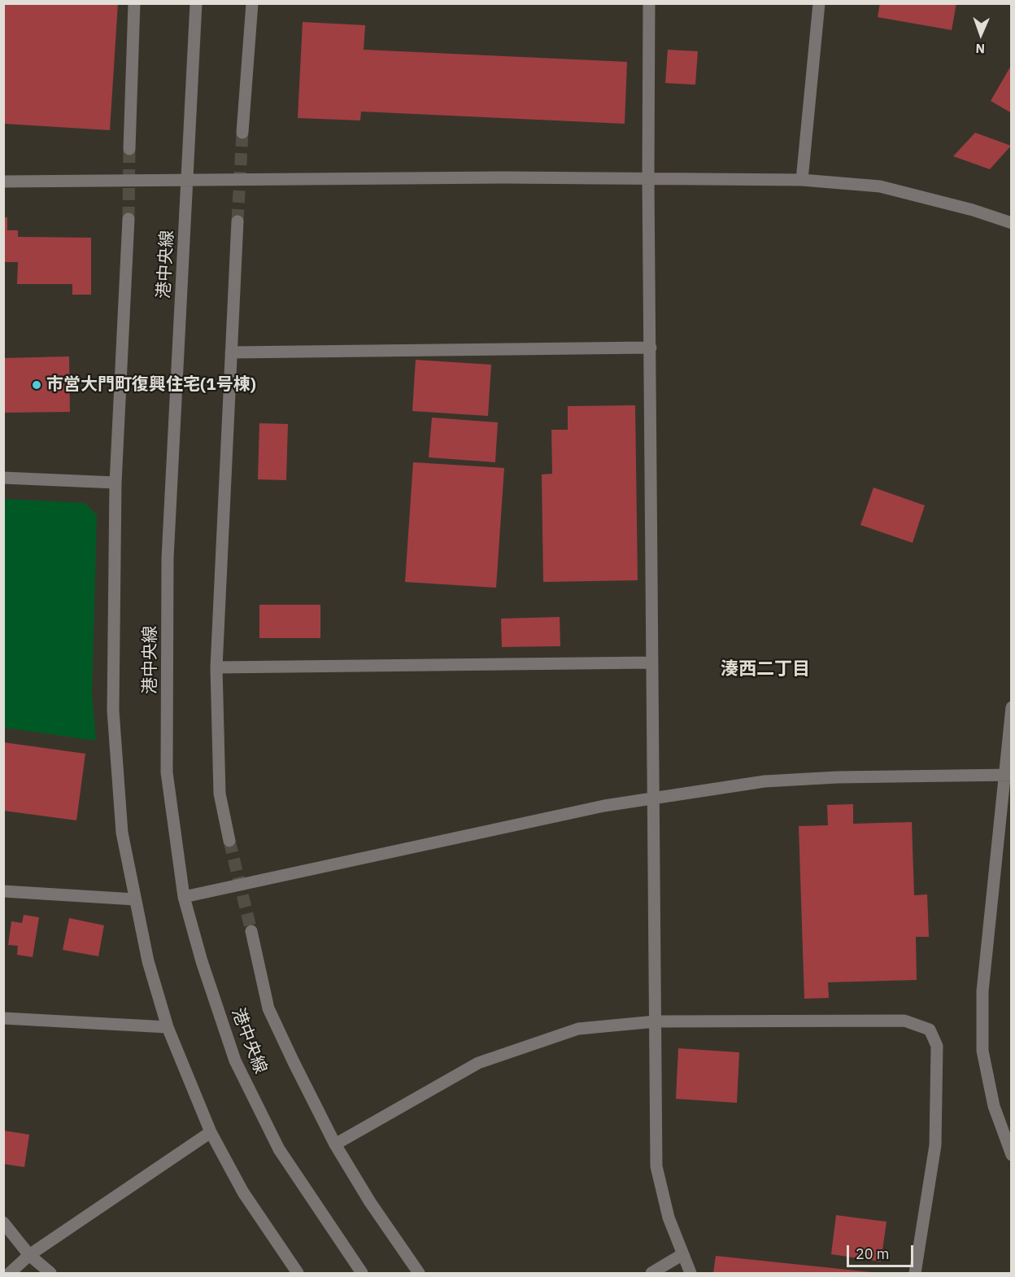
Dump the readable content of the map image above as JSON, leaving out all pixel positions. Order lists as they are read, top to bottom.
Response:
{
  "streets": {
    "street": ["港中央線"]
  },
  "districts": ["湊西二丁目"],
  "places": ["市営大門町復興住宅(1号棟)"],
  "scale_bar": "20 m",
  "north": "bottom"
}
